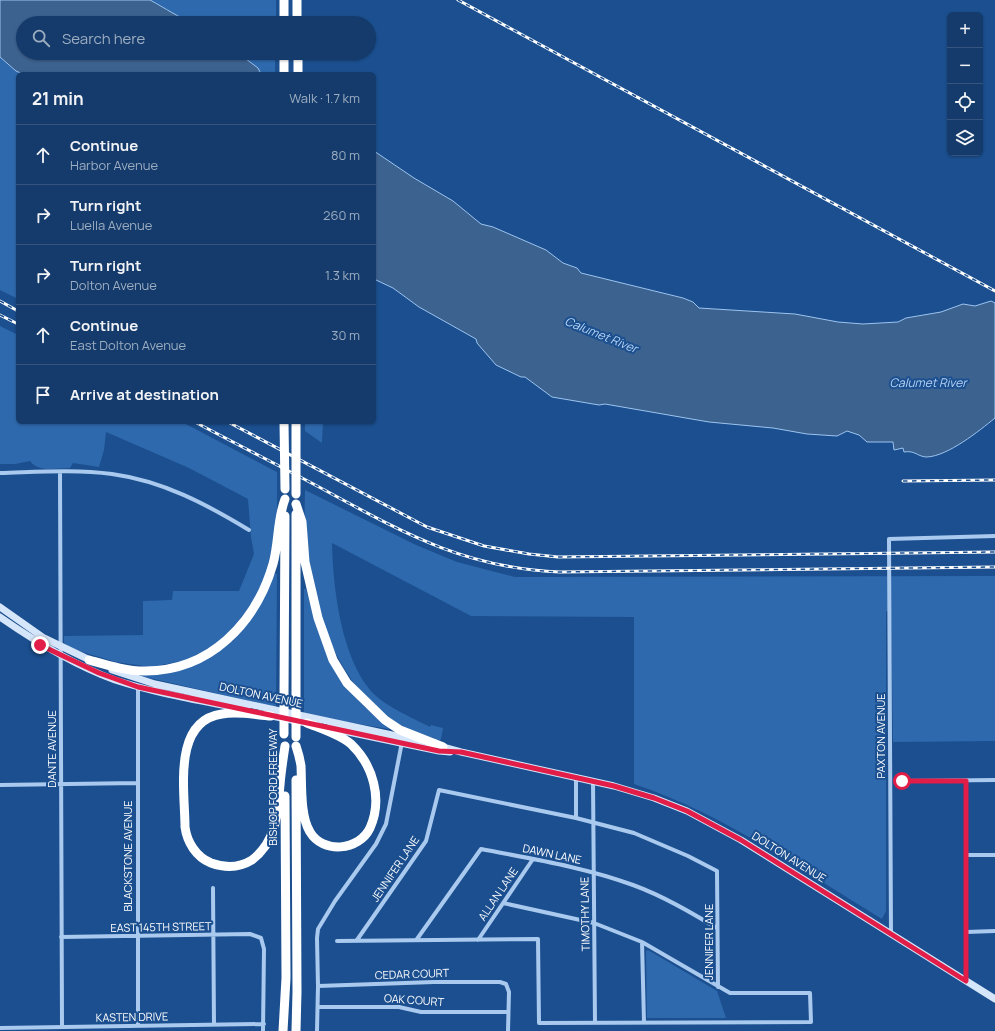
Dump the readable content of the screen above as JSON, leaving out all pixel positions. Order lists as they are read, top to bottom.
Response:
{
  "streets": {
    "highway": ["BISHOP FORD FREEWAY"],
    "street": [
      "DOLTON AVENUE",
      "PAXTON AVENUE",
      "DANTE AVENUE",
      "DAWN LANE",
      "BLACKSTONE AVENUE",
      "JENNIFER LANE",
      "ALLAN LANE",
      "TIMOTHY LANE",
      "EAST 145TH STREET",
      "CEDAR COURT",
      "OAK COURT",
      "KASTEN DRIVE"
    ]
  },
  "crossings": [
    ["DOLTON AVENUE", "PAXTON AVENUE"],
    ["DOLTON AVENUE", "DANTE AVENUE"],
    ["DOLTON AVENUE", "BLACKSTONE AVENUE"],
    ["DOLTON AVENUE", "TIMOTHY LANE"],
    ["DANTE AVENUE", "EAST 145TH STREET"],
    ["DANTE AVENUE", "KASTEN DRIVE"],
    ["DAWN LANE", "JENNIFER LANE"],
    ["DAWN LANE", "ALLAN LANE"],
    ["DAWN LANE", "TIMOTHY LANE"],
    ["BLACKSTONE AVENUE", "EAST 145TH STREET"],
    ["BLACKSTONE AVENUE", "KASTEN DRIVE"],
    ["JENNIFER LANE", "ALLAN LANE"],
    ["JENNIFER LANE", "TIMOTHY LANE"],
    ["EAST 145TH STREET", "KASTEN DRIVE"],
    ["CEDAR COURT", "OAK COURT"]
  ],
  "water": ["Calumet River"],
  "page": {
    "map_buttons": ["+", "−"],
    "search": "Search here",
    "heading": ["21 min", "Walk · 1.7 km"],
    "list": [
      ["Continue", "Harbor Avenue", "80 m"],
      ["Turn right", "Luella Avenue", "260 m"],
      ["Turn right", "Dolton Avenue", "1.3 km"],
      ["Continue", "East Dolton Avenue", "30 m"],
      "Arrive at destination"
    ]
  }
}
